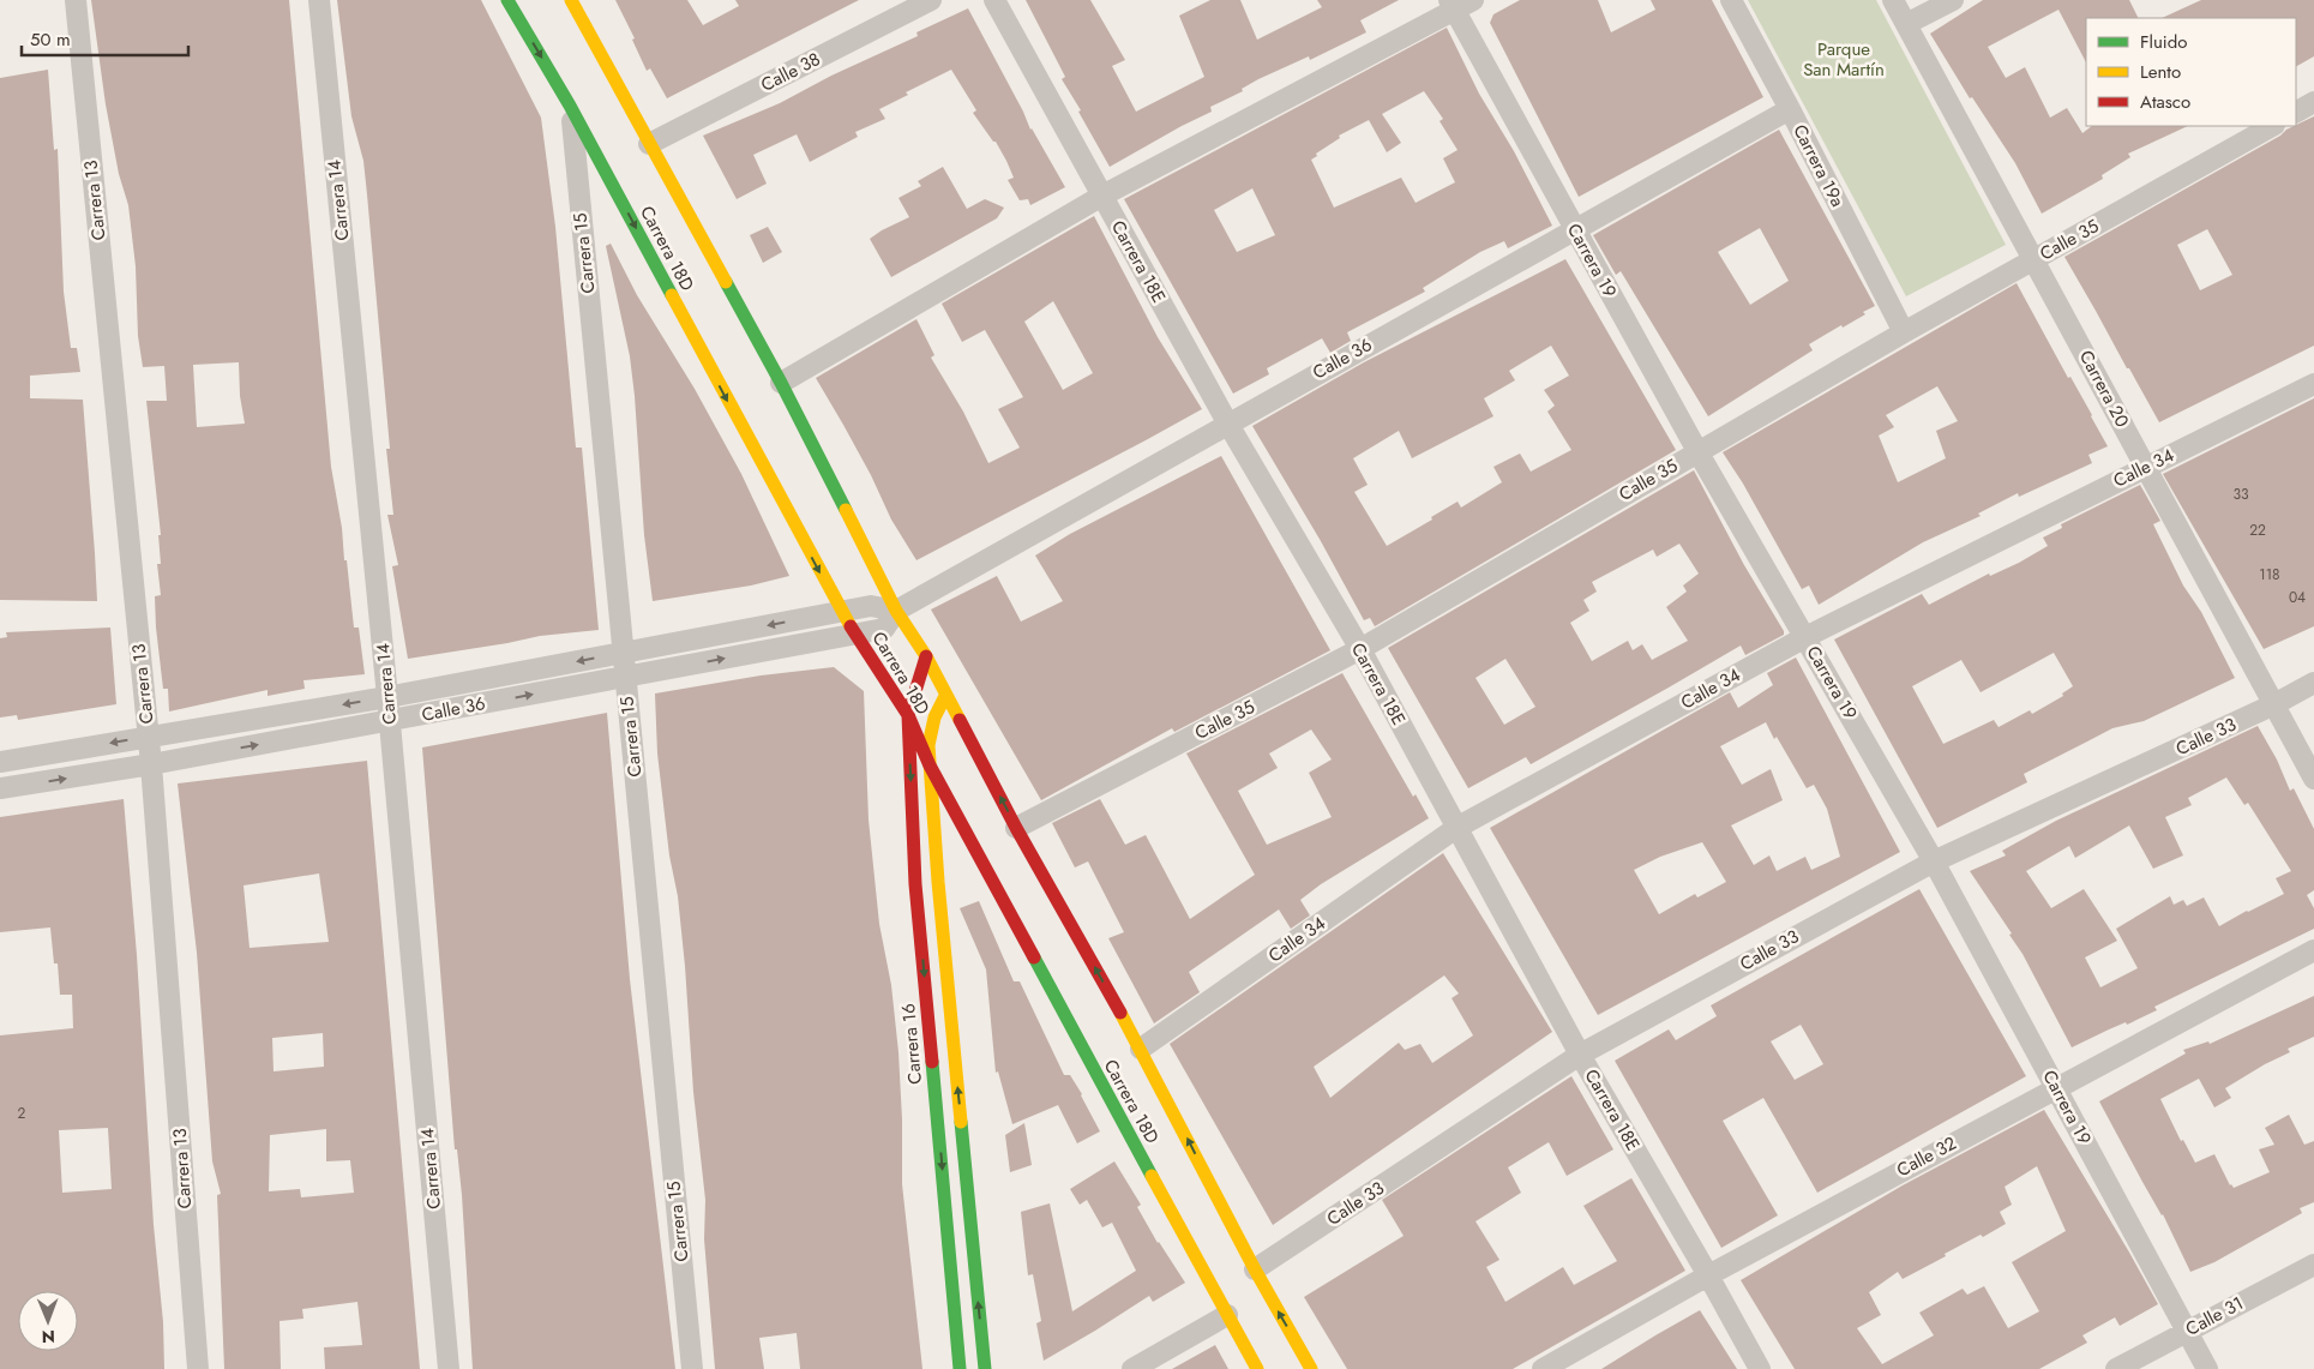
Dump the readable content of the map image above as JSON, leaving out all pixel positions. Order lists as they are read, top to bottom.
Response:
{
  "streets": {
    "main road": ["Carrera 18D", "Carrera 16"],
    "street": [
      "Calle 38",
      "Carrera 19a",
      "Carrera 13",
      "Carrera 14",
      "Calle 35",
      "Carrera 15",
      "Carrera 19",
      "Carrera 18E",
      "Calle 36",
      "Carrera 20",
      "Calle 34",
      "Calle 33",
      "Calle 32",
      "Calle 31"
    ]
  },
  "crossings": [
    ["Calle 38", "Carrera 18D"],
    ["Carrera 19a", "Calle 35"],
    ["Carrera 19a", "Calle 36"],
    ["Carrera 13", "Calle 36"],
    ["Carrera 14", "Calle 36"],
    ["Calle 35", "Carrera 18D"],
    ["Calle 35", "Carrera 19"],
    ["Calle 35", "Carrera 18E"],
    ["Calle 35", "Carrera 20"],
    ["Carrera 18D", "Carrera 15"],
    ["Carrera 18D", "Calle 36"],
    ["Carrera 18D", "Calle 34"],
    ["Carrera 18D", "Calle 33"],
    ["Carrera 18D", "Carrera 16"],
    ["Carrera 15", "Calle 36"],
    ["Carrera 19", "Calle 36"],
    ["Carrera 19", "Calle 34"],
    ["Carrera 19", "Calle 33"],
    ["Carrera 19", "Calle 32"],
    ["Carrera 19", "Calle 31"],
    ["Carrera 18E", "Calle 36"],
    ["Carrera 18E", "Calle 34"],
    ["Carrera 18E", "Calle 33"],
    ["Carrera 18E", "Calle 32"],
    ["Carrera 20", "Calle 34"],
    ["Carrera 20", "Calle 33"]
  ],
  "parks": ["Parque San Martín"],
  "house_numbers": [
    "33",
    "22",
    "118",
    "04",
    "2"
  ],
  "legend": ["Fluido", "Lento", "Atasco"],
  "scale_bar": "50 m",
  "north": "bottom"
}
